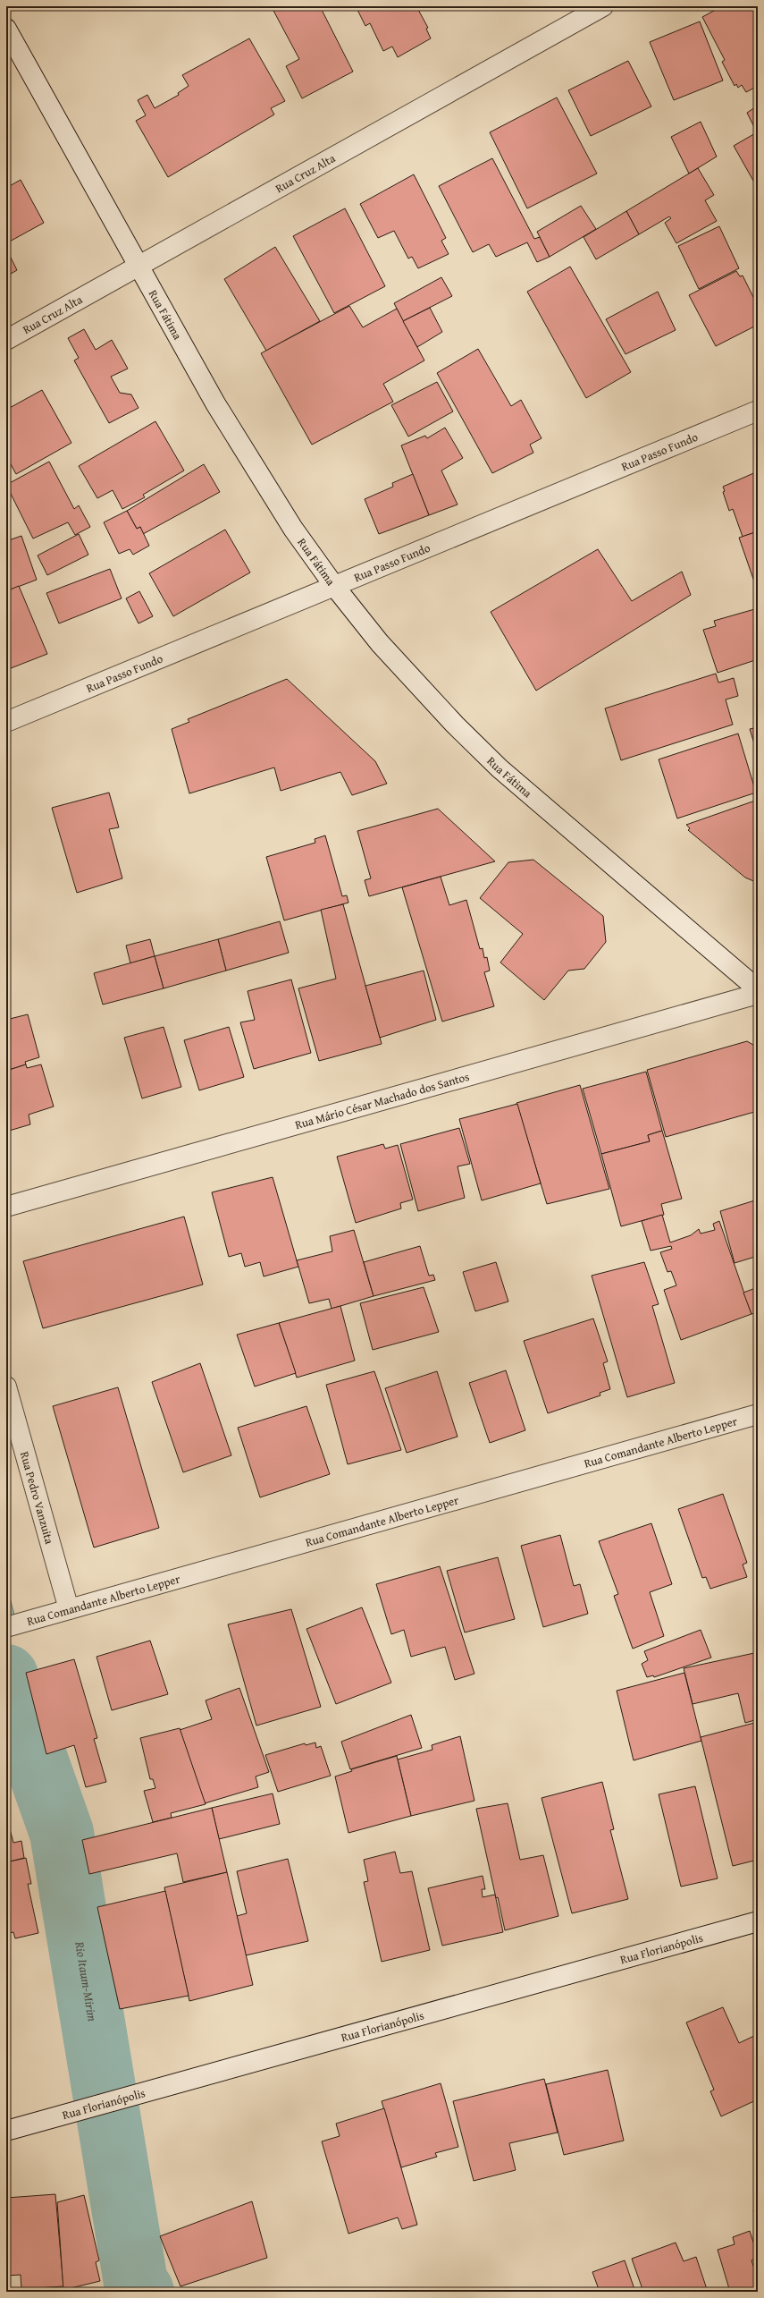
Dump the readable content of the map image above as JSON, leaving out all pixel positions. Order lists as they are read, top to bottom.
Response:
{
  "streets": {
    "street": [
      "Rua Cruz Alta",
      "Rua Fátima",
      "Rua Passo Fundo",
      "Rua Mário César Machado dos Santos",
      "Rua Comandante Alberto Lepper",
      "Rua Pedro Vanzuita",
      "Rua Florianópolis"
    ]
  },
  "crossings": [
    ["Rua Cruz Alta", "Rua Fátima"],
    ["Rua Fátima", "Rua Passo Fundo"],
    ["Rua Comandante Alberto Lepper", "Rua Pedro Vanzuita"]
  ],
  "water": ["Rio Itaum-Mirim"]
}
